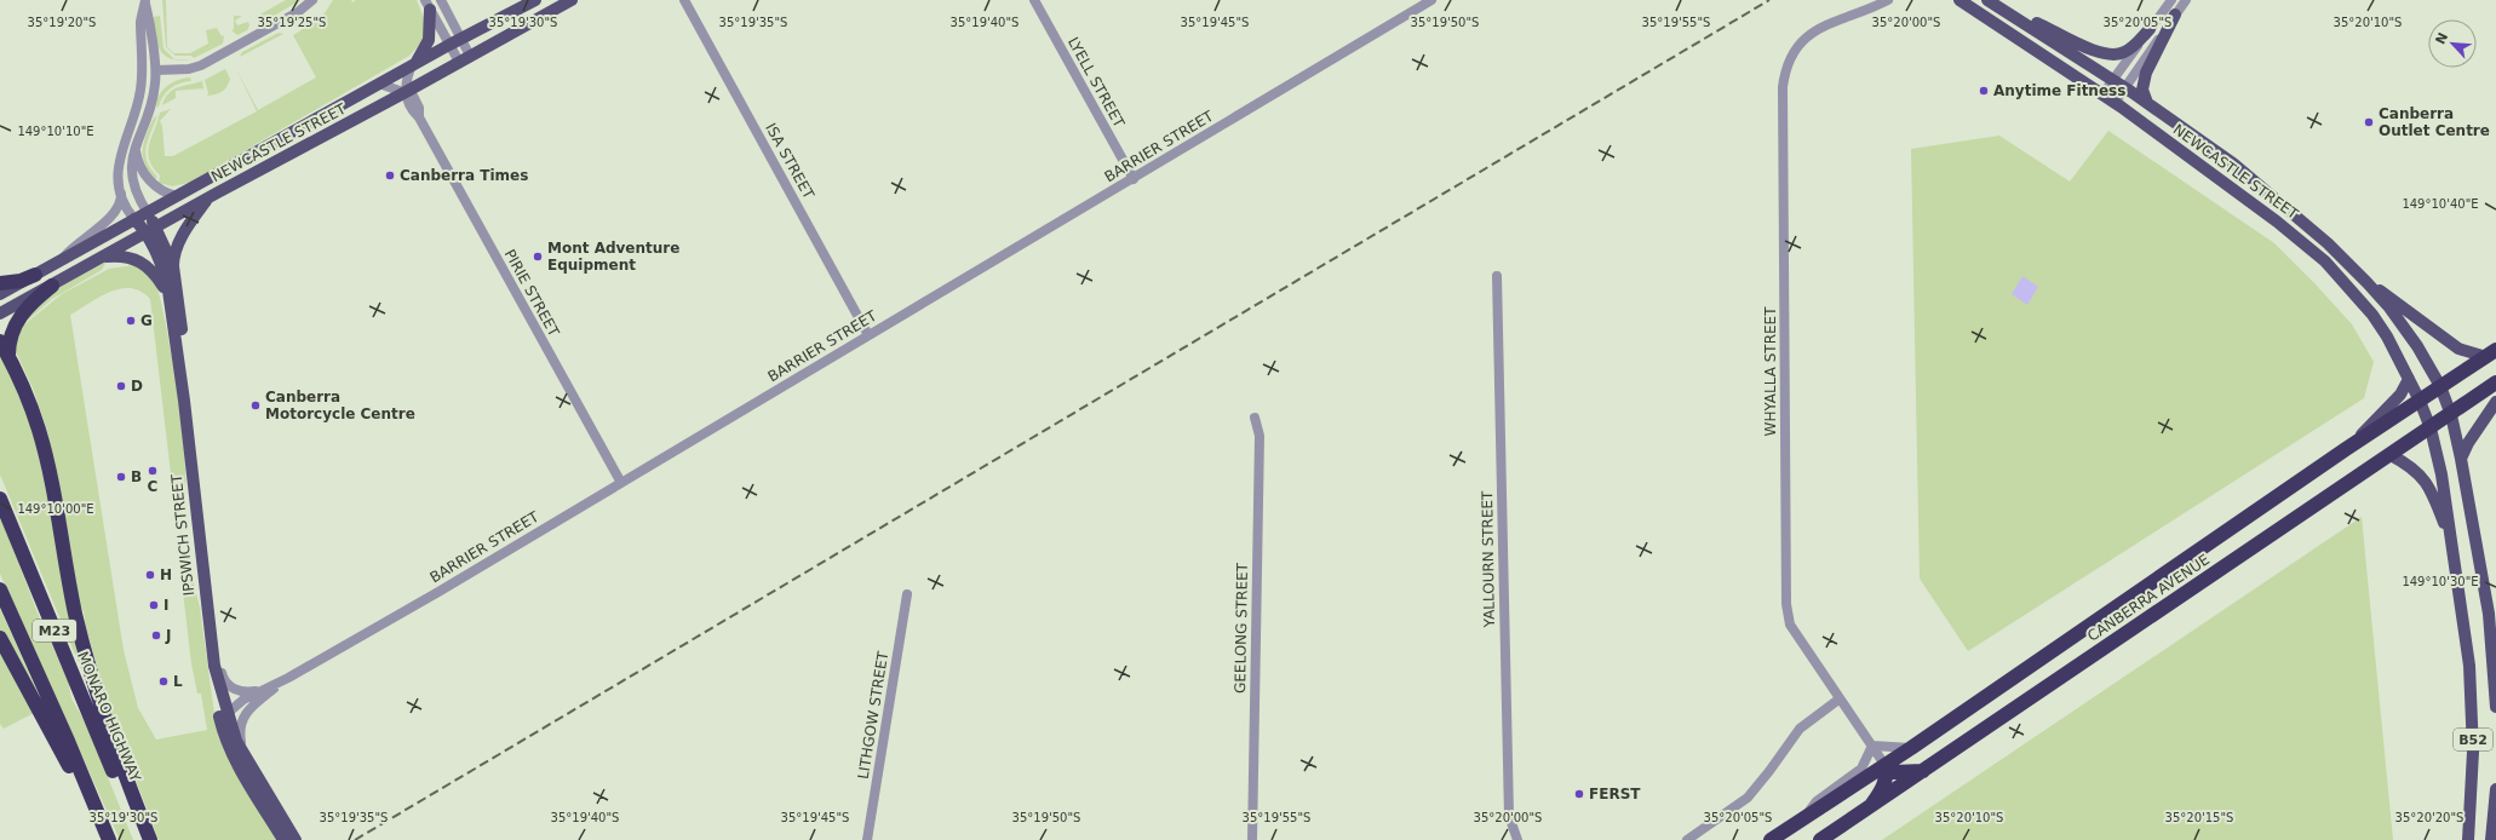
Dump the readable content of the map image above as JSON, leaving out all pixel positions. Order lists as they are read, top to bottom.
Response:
{
  "streets": {
    "highway": ["CANBERRA AVENUE", "M23", "MONARO HIGHWAY"],
    "main road": ["NEWCASTLE STREET", "IPSWICH STREET", "B52"],
    "street": [
      "LYELL STREET",
      "BARRIER STREET",
      "ISA STREET",
      "PIRIE STREET",
      "WHYALLA STREET",
      "YALLOURN STREET",
      "GEELONG STREET",
      "LITHGOW STREET"
    ]
  },
  "crossings": [
    ["LYELL STREET", "BARRIER STREET"],
    ["NEWCASTLE STREET", "PIRIE STREET"],
    ["NEWCASTLE STREET", "IPSWICH STREET"],
    ["NEWCASTLE STREET", "CANBERRA AVENUE"],
    ["NEWCASTLE STREET", "B52"],
    ["BARRIER STREET", "ISA STREET"],
    ["BARRIER STREET", "PIRIE STREET"],
    ["BARRIER STREET", "IPSWICH STREET"],
    ["WHYALLA STREET", "CANBERRA AVENUE"],
    ["CANBERRA AVENUE", "B52"]
  ],
  "places": [
    "Anytime Fitness",
    "Canberra Outlet Centre",
    "Canberra Times",
    "Mont Adventure Equipment",
    "G",
    "D",
    "Canberra Motorcycle Centre",
    "C",
    "B",
    "H",
    "I",
    "J",
    "L",
    "FERST"
  ],
  "north": "top left",
  "coordinates": [
    "35°19'20\"S",
    "35°19'30\"S",
    "35°19'35\"S",
    "35°19'40\"S",
    "35°19'45\"S",
    "35°19'50\"S",
    "35°19'55\"S",
    "35°20'00\"S",
    "35°20'05\"S",
    "35°20'10\"S",
    "35°19'25\"S",
    "149°10'10\"E",
    "149°10'40\"E",
    "149°10'00\"E",
    "149°10'30\"E",
    "35°20'15\"S",
    "35°20'20\"S"
  ]
}
